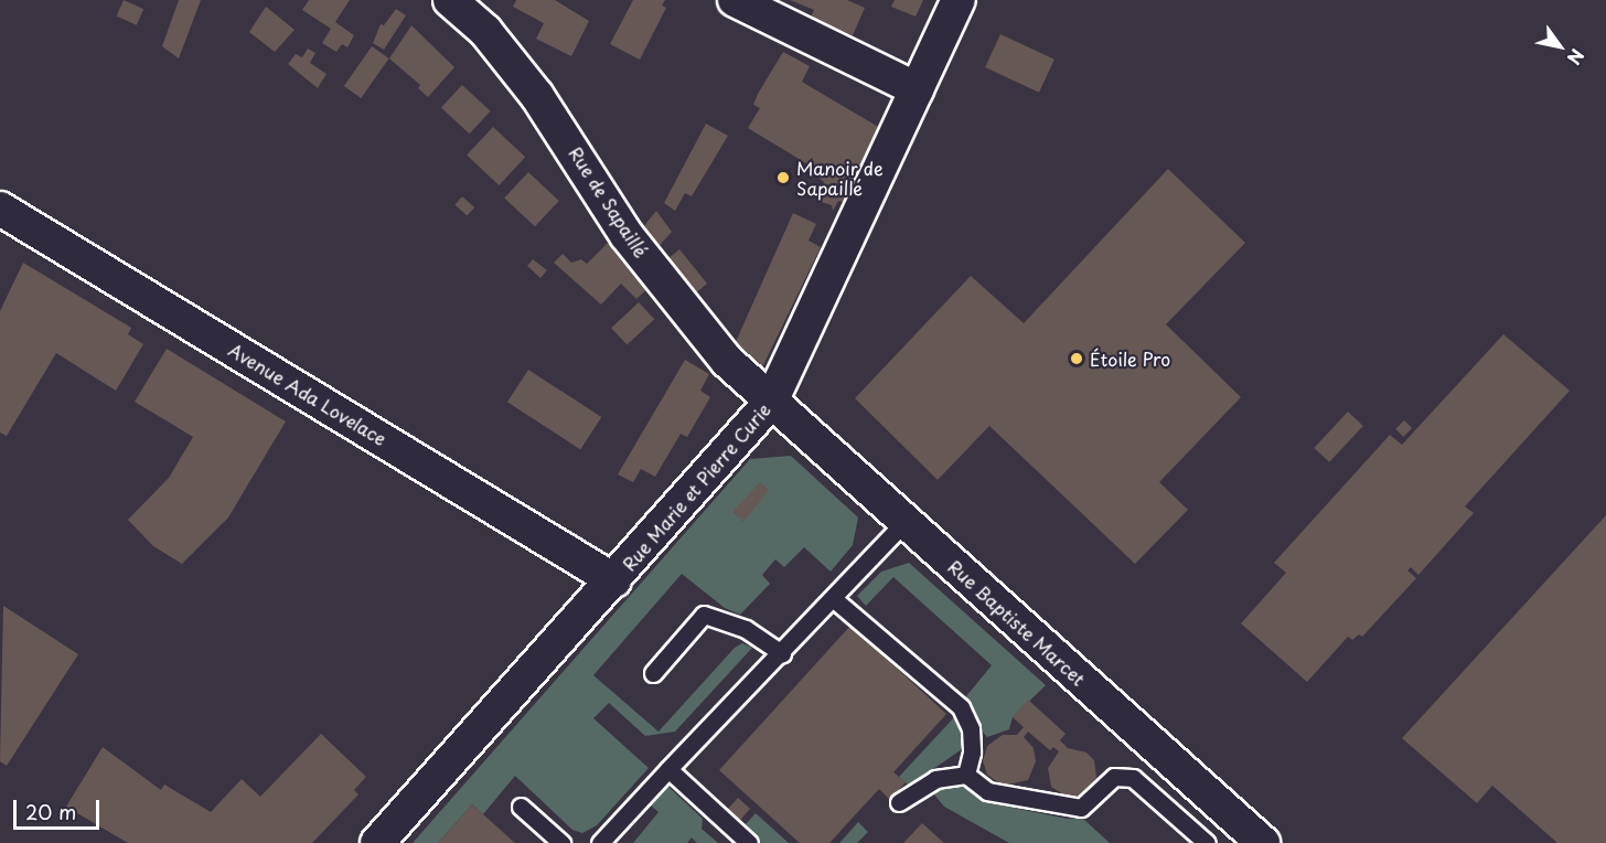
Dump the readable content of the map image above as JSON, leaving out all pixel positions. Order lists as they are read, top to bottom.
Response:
{
  "streets": {
    "street": [
      "Rue de Sapaillé",
      "Avenue Ada Lovelace",
      "Rue Marie et Pierre Curie",
      "Rue Baptiste Marcet"
    ]
  },
  "crossings": [
    ["Rue de Sapaillé", "Rue Marie et Pierre Curie"],
    ["Rue de Sapaillé", "Rue Baptiste Marcet"],
    ["Avenue Ada Lovelace", "Rue Marie et Pierre Curie"],
    ["Rue Marie et Pierre Curie", "Rue Baptiste Marcet"]
  ],
  "places": ["Manoir de Sapaillé", "Étoile Pro"],
  "scale_bar": "20 m",
  "north": "bottom right"
}
